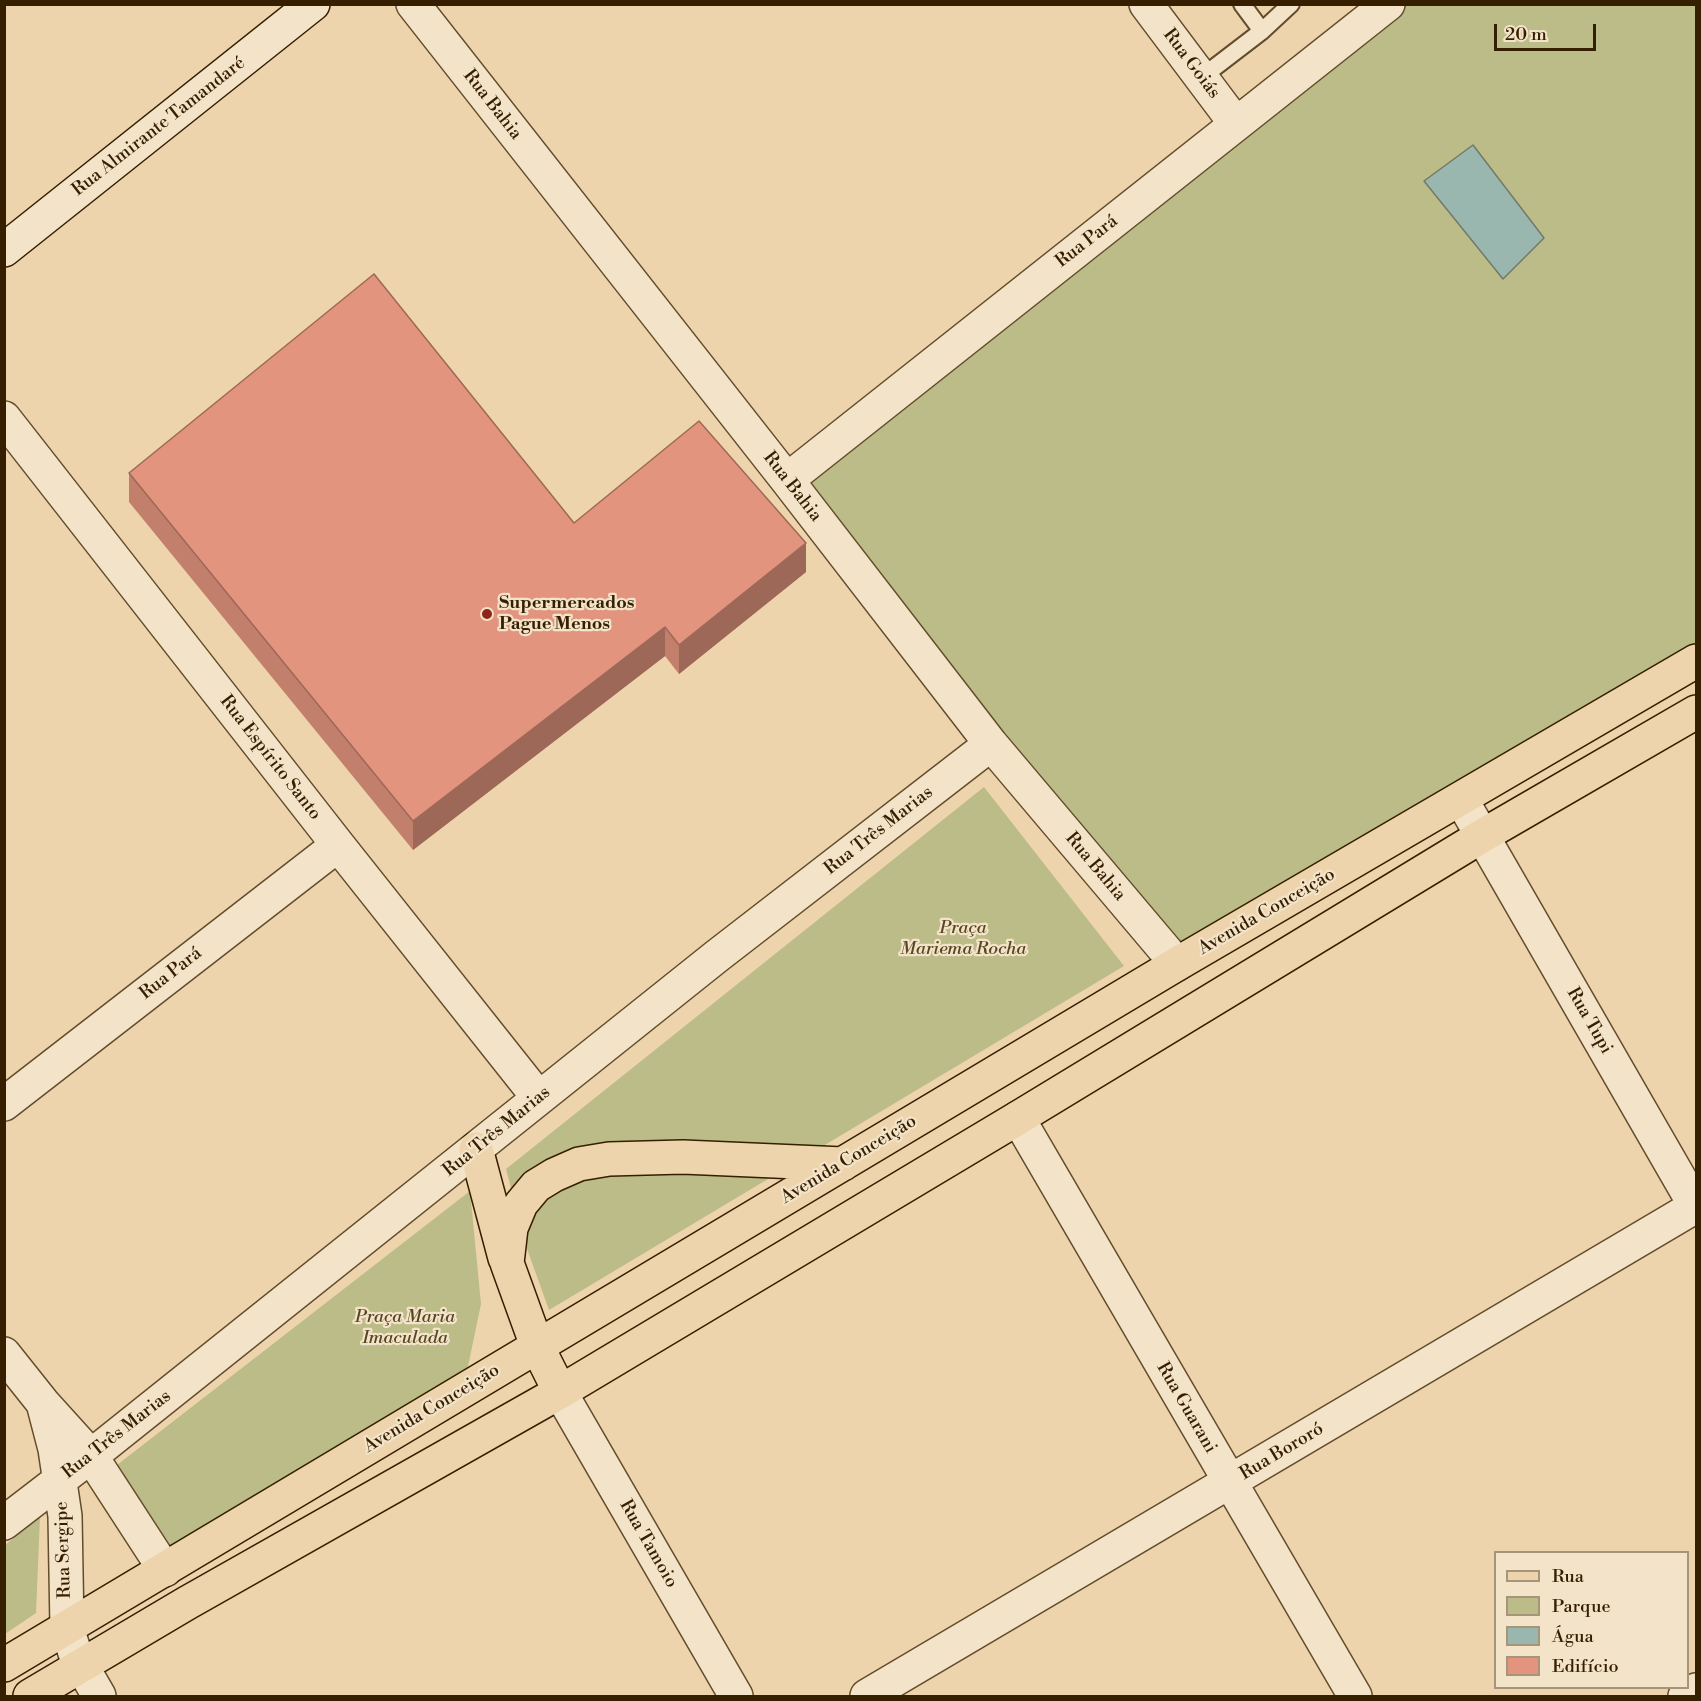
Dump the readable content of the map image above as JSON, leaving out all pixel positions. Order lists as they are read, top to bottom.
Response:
{
  "streets": {
    "main road": ["Avenida Conceição"],
    "street": [
      "Rua Goiás",
      "Rua Bahia",
      "Rua Almirante Tamandaré",
      "Rua Pará",
      "Rua Espírito Santo",
      "Rua Três Marias",
      "Rua Tupi",
      "Rua Guarani",
      "Rua Bororó",
      "Rua Tamoio",
      "Rua Sergipe"
    ]
  },
  "crossings": [
    ["Rua Goiás", "Rua Pará"],
    ["Rua Bahia", "Rua Pará"],
    ["Rua Bahia", "Rua Três Marias"],
    ["Rua Bahia", "Avenida Conceição"],
    ["Rua Pará", "Rua Espírito Santo"],
    ["Rua Espírito Santo", "Rua Três Marias"],
    ["Rua Três Marias", "Rua Sergipe"],
    ["Avenida Conceição", "Rua Tupi"],
    ["Avenida Conceição", "Rua Sergipe"],
    ["Rua Tupi", "Rua Bororó"],
    ["Rua Guarani", "Rua Bororó"]
  ],
  "parks": ["Praça Mariema Rocha", "Praça Maria Imaculada"],
  "places": ["Supermercados Pague Menos"],
  "legend": [
    "Rua",
    "Parque",
    "Água",
    "Edifício"
  ],
  "scale_bar": "20 m"
}
